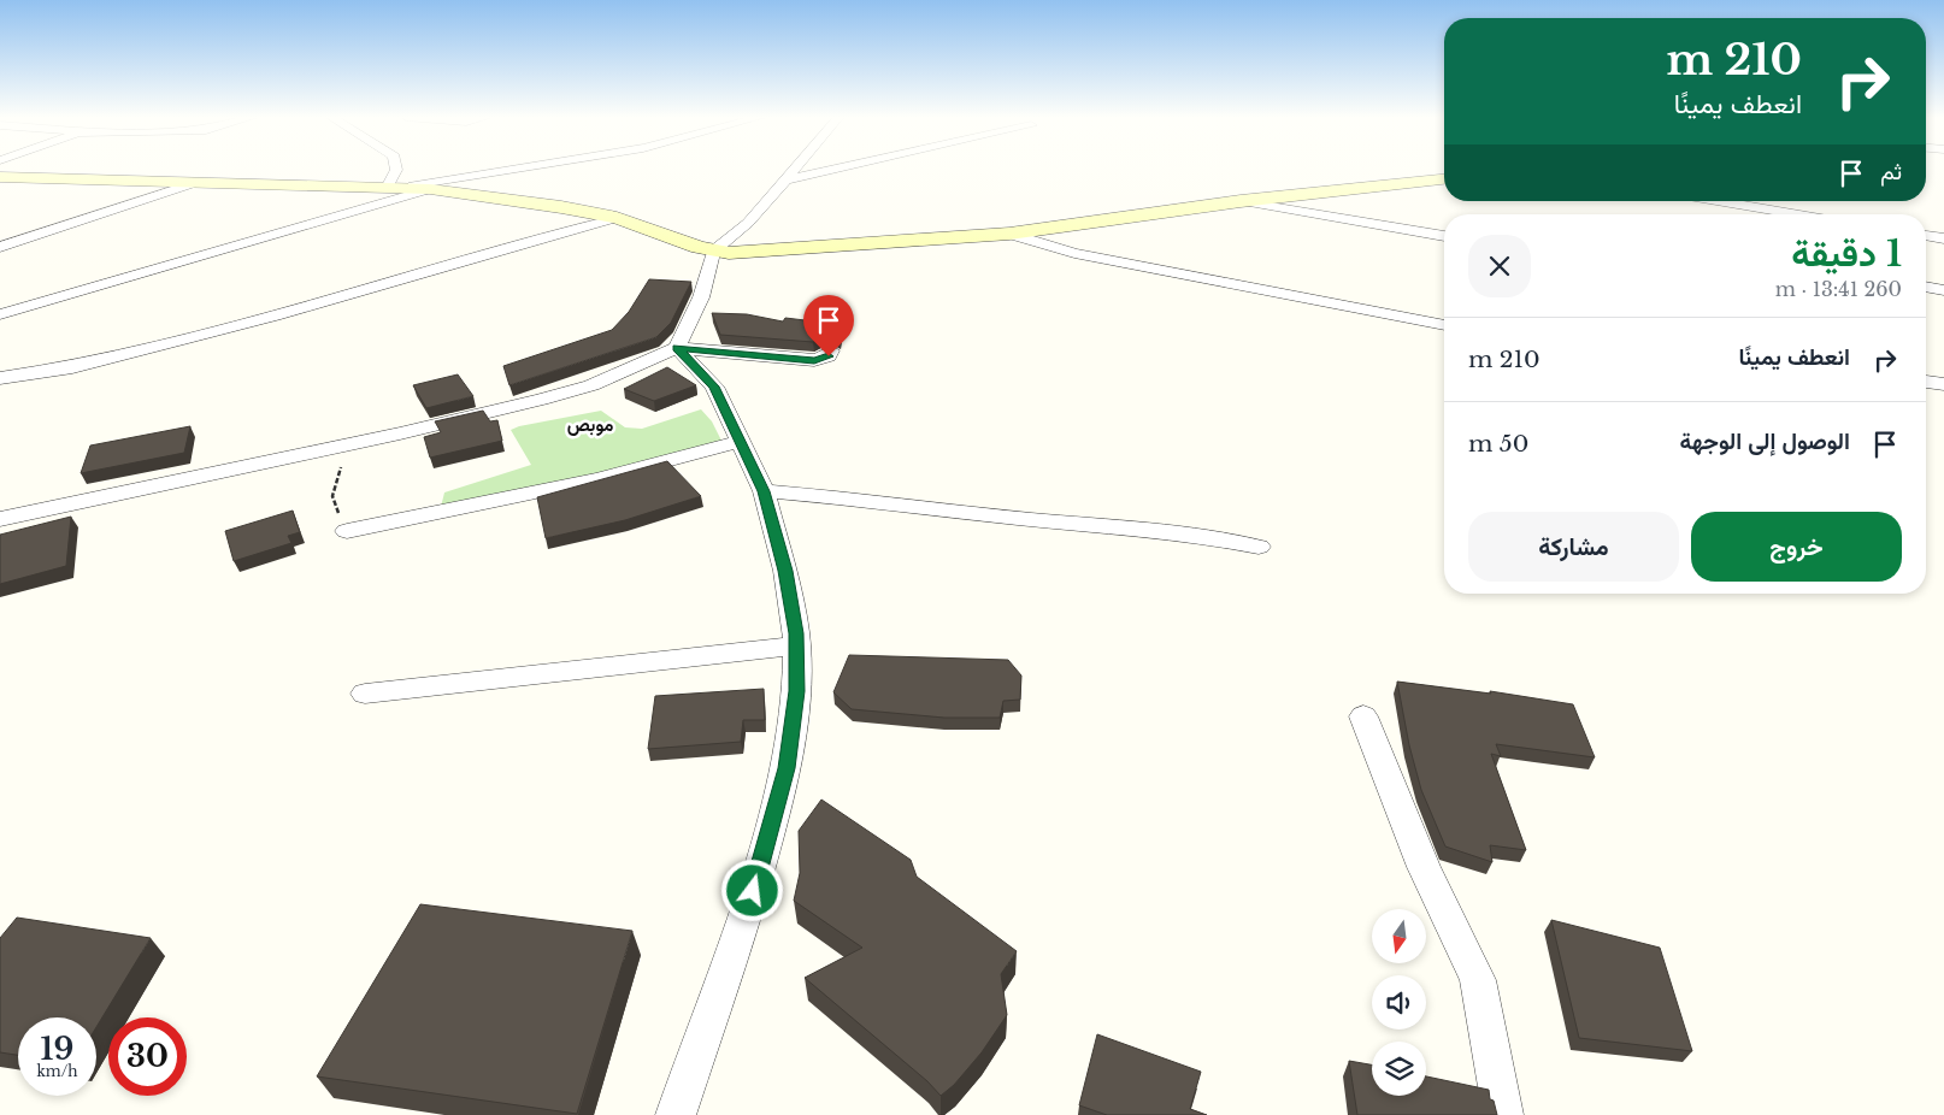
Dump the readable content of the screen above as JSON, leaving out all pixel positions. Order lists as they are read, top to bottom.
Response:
{
  "districts": ["موبص"],
  "north": "bottom",
  "page": {
    "turn": ["210 m", "انعطف يمينًا"],
    "then": "ثم",
    "heading": ["1 دقيقة", "260 m · 13:41"],
    "list": [
      {
        "name": "انعطف يمينًا",
        "value": "210 m"
      },
      {
        "name": "الوصول إلى الوجهة",
        "value": "50 m"
      }
    ],
    "buttons": ["خروج", "مشاركة"],
    "speed": "19 km/h",
    "limit": "30"
  }
}
